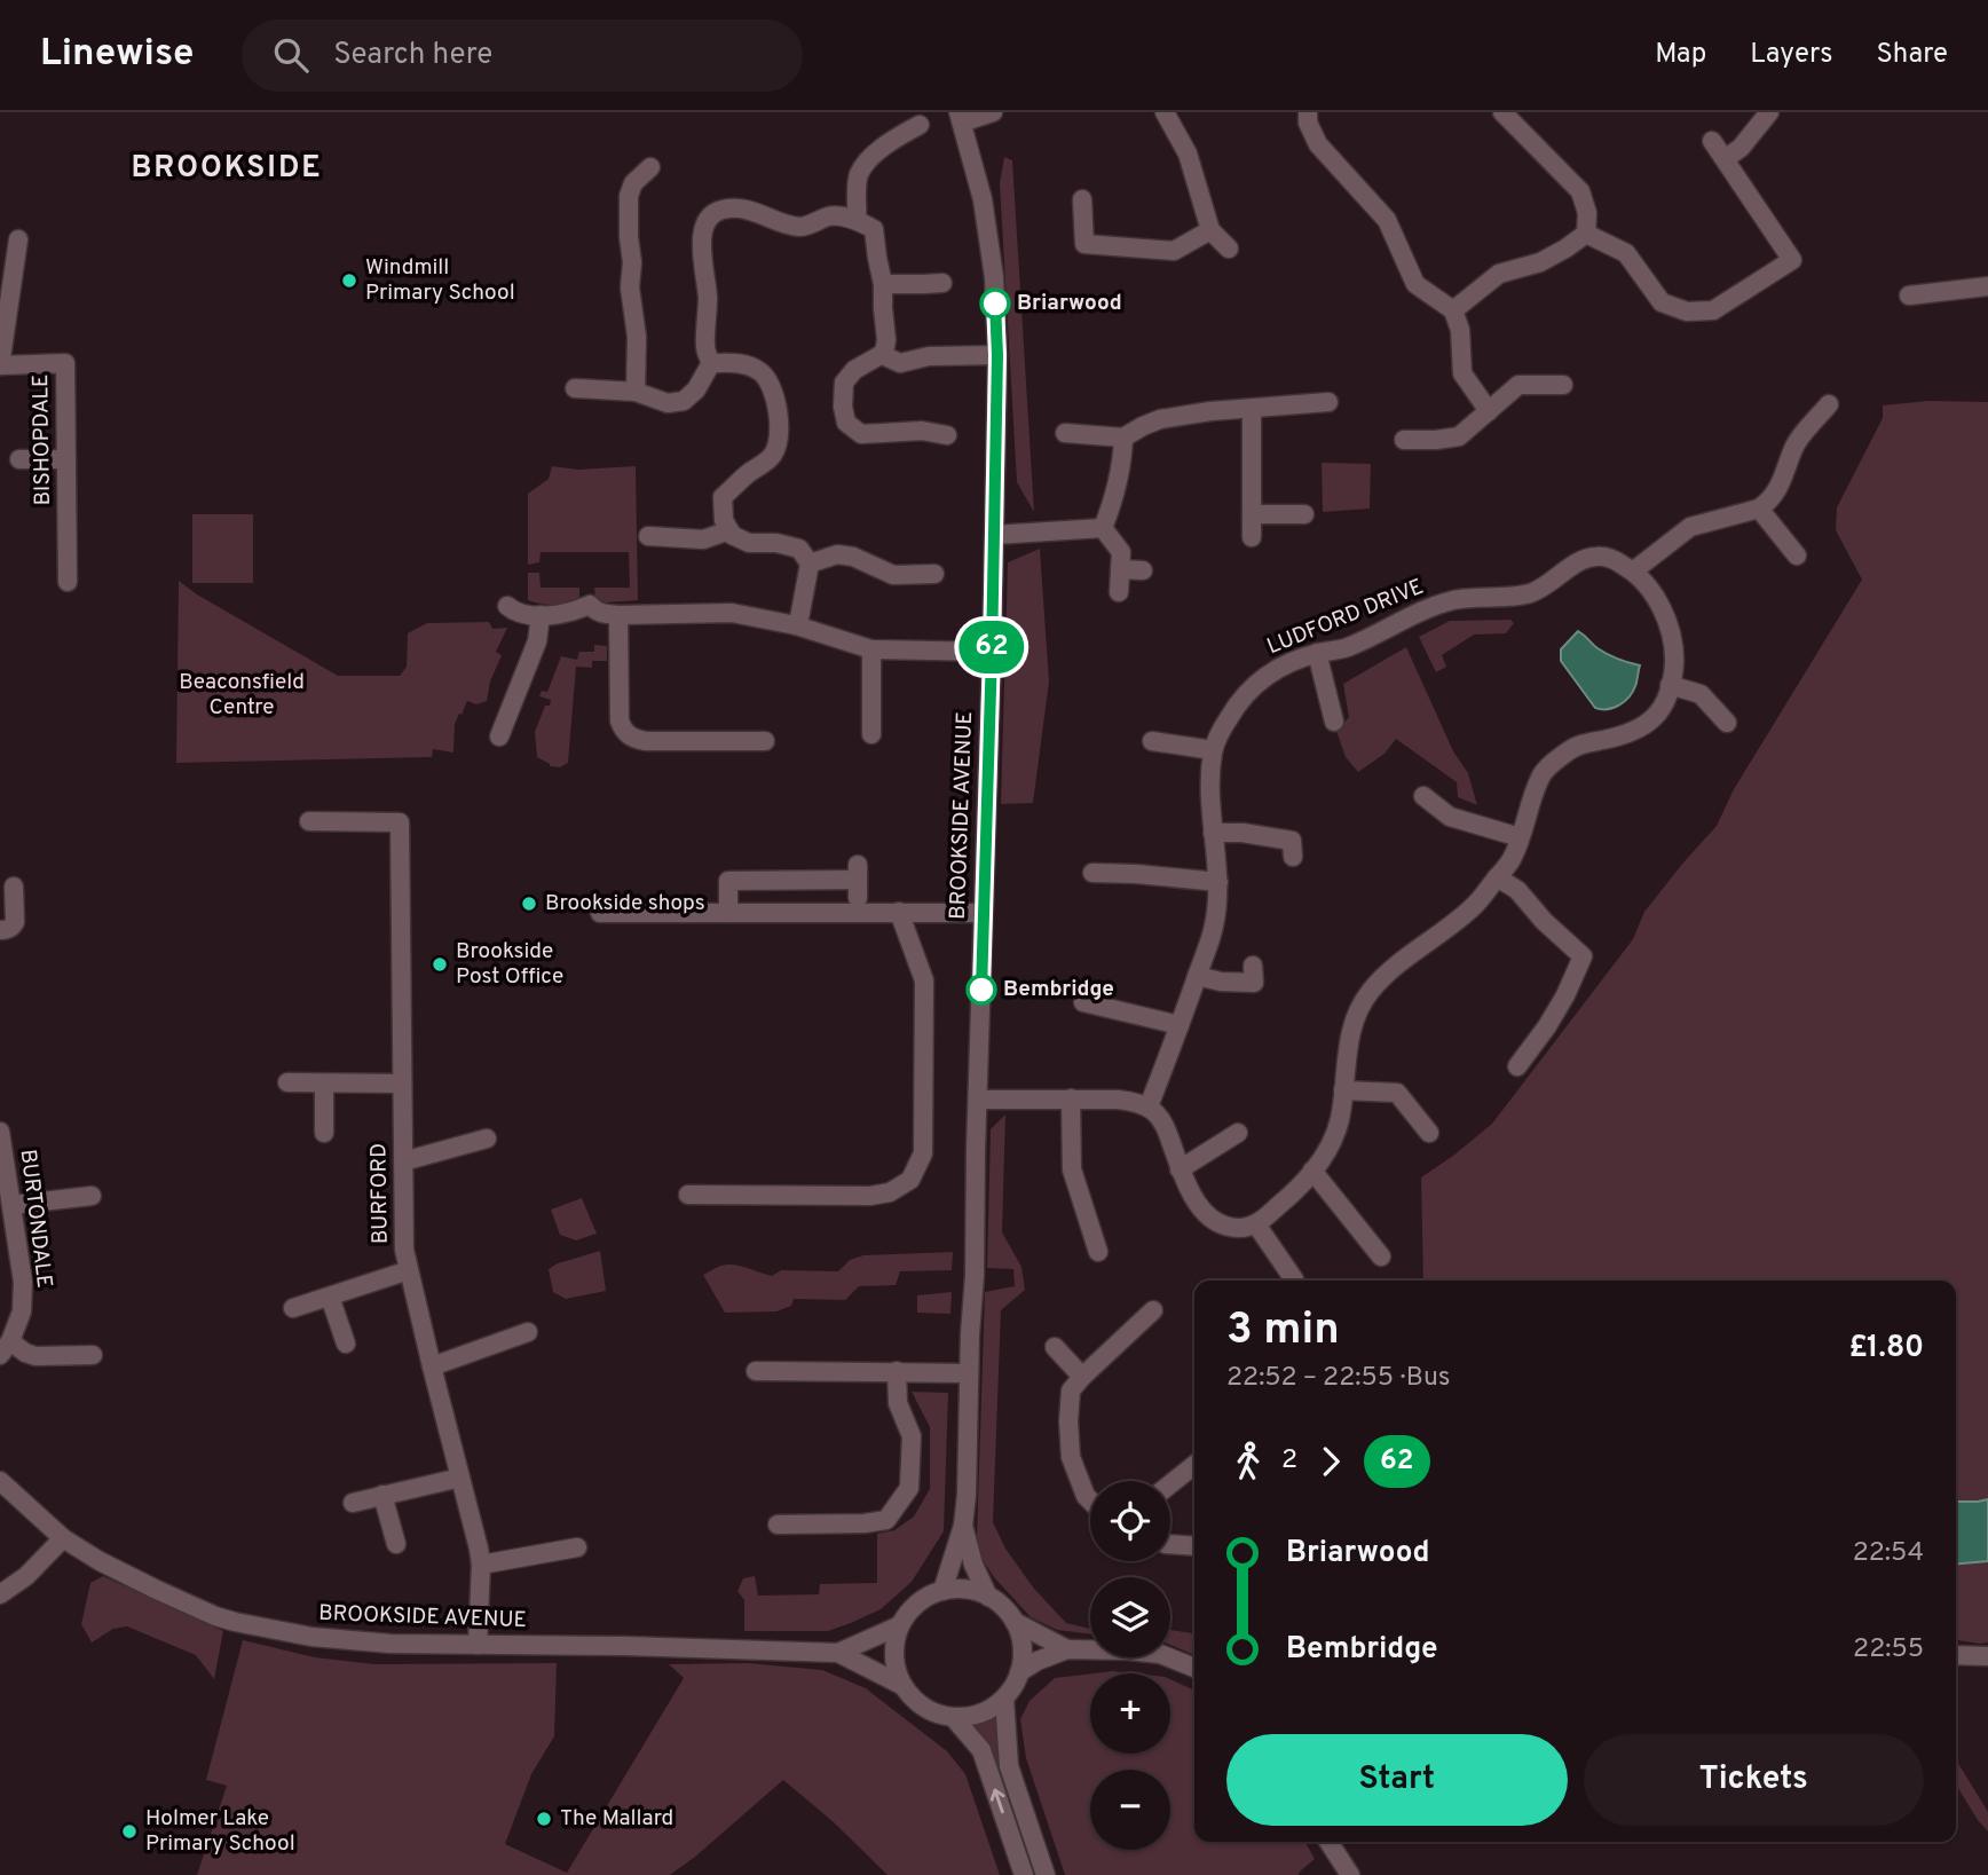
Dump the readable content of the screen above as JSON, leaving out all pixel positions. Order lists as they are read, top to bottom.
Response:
{
  "streets": {
    "street": [
      "BISHOPDALE",
      "LUDFORD DRIVE",
      "BROOKSIDE AVENUE",
      "BURFORD",
      "BURTONDALE"
    ]
  },
  "crossings": [
    ["BROOKSIDE AVENUE", "BURFORD"]
  ],
  "districts": ["BROOKSIDE"],
  "parks": ["Beaconsfield Centre"],
  "places": [
    "Windmill Primary School",
    "Briarwood",
    "Brookside shops",
    "Brookside Post Office",
    "Bembridge",
    "The Mallard",
    "Holmer Lake Primary School"
  ],
  "lines": ["bus line 62"],
  "page": {
    "header": "Linewise",
    "search": "Search here",
    "nav": ["Map", "Layers", "Share"],
    "on_map": "62",
    "heading": ["3 min", "22:52 – 22:55 · Bus", "£1.80"],
    "legs": ["2", "62"],
    "map_buttons": ["+", "−"],
    "list": [
      {
        "name": "Briarwood",
        "value": "22:54"
      },
      {
        "name": "Bembridge",
        "value": "22:55"
      }
    ],
    "buttons": ["Start", "Tickets"]
  }
}
